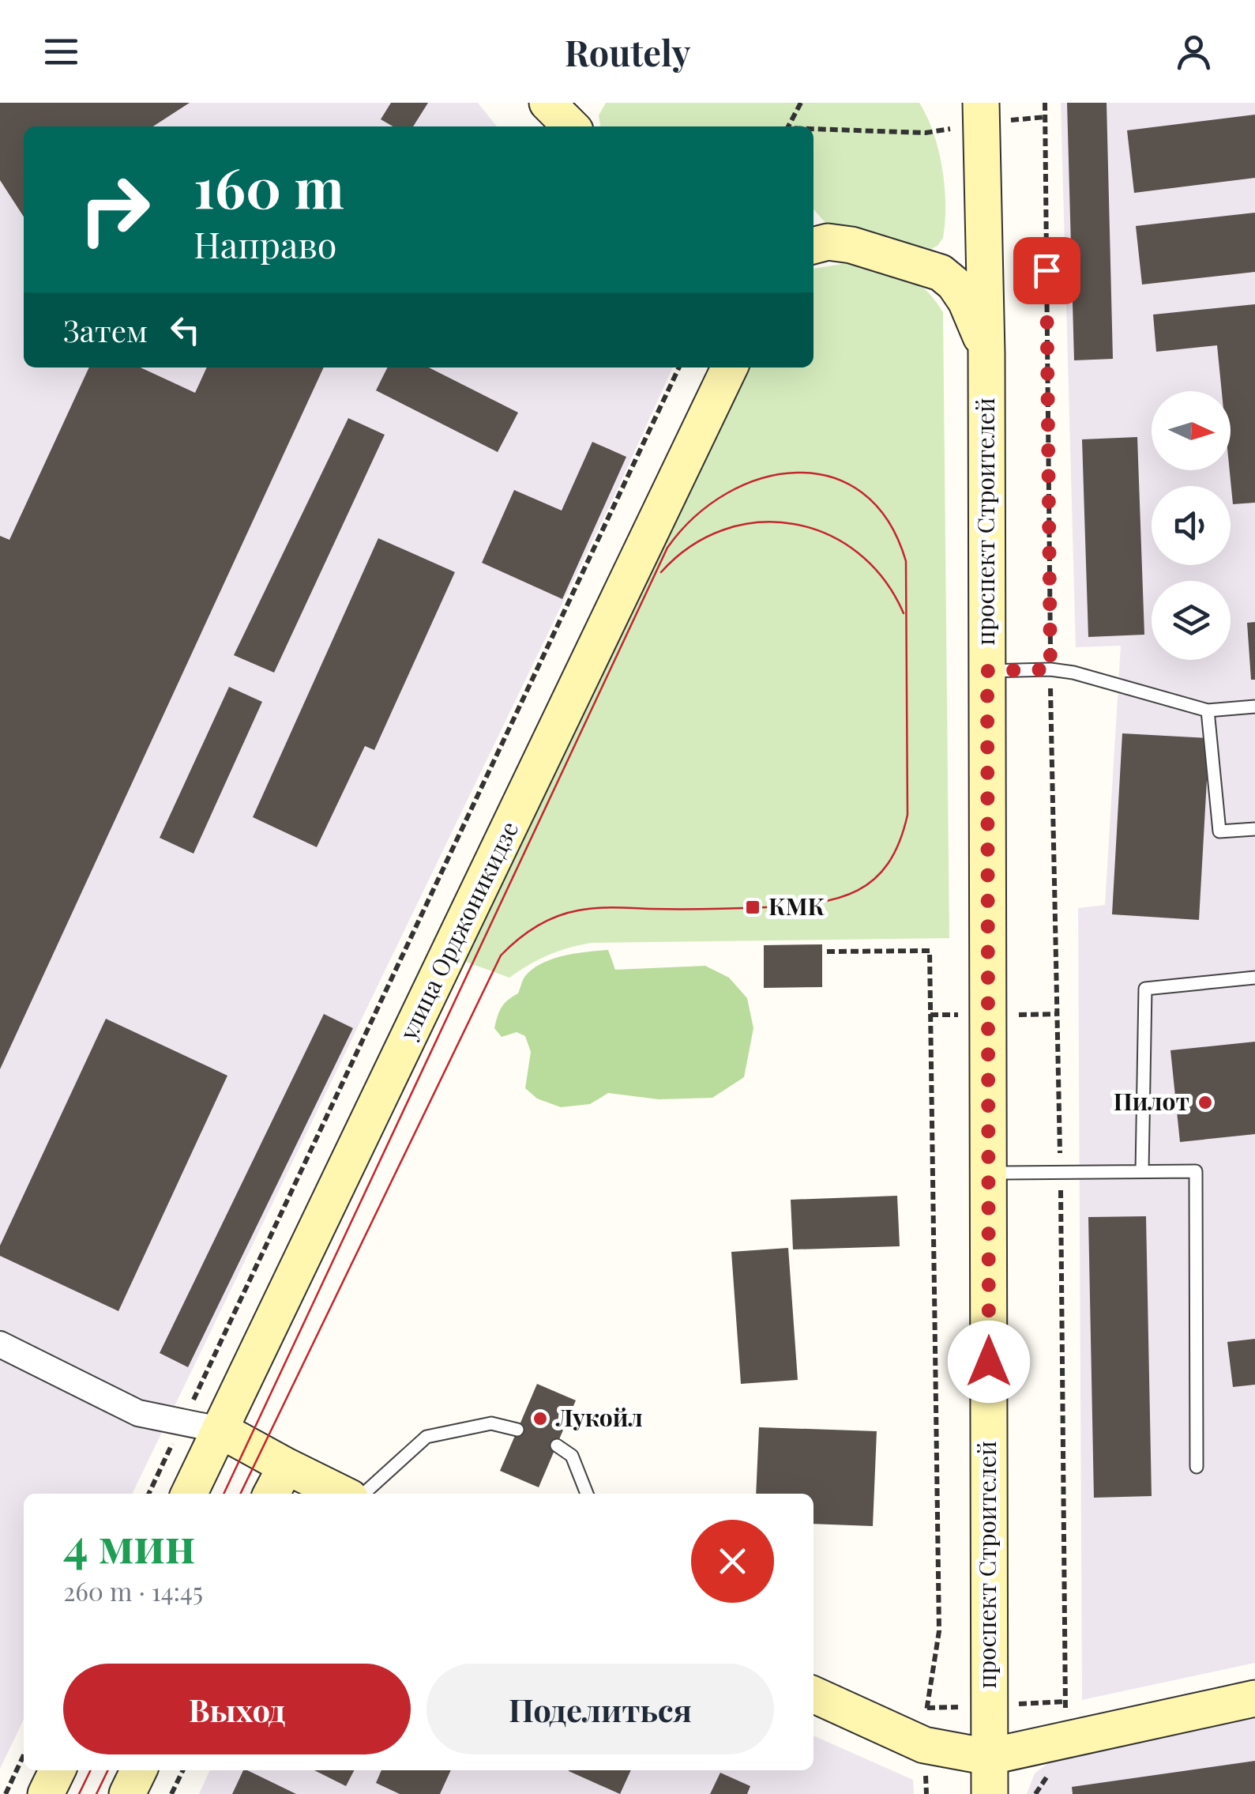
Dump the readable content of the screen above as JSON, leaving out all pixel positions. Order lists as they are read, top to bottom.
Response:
{
  "streets": {
    "street": ["проспект Строителей", "улица Орджоникидзе"]
  },
  "places": {
    "transit": ["КМК"],
    "other": ["Пилот", "Лукойл"]
  },
  "north": "right",
  "page": {
    "header": "Routely",
    "turn": ["160 m", "Направо"],
    "then": "Затем",
    "heading": ["4 мин", "260 m · 14:45"],
    "buttons": ["Выход", "Поделиться"]
  }
}
